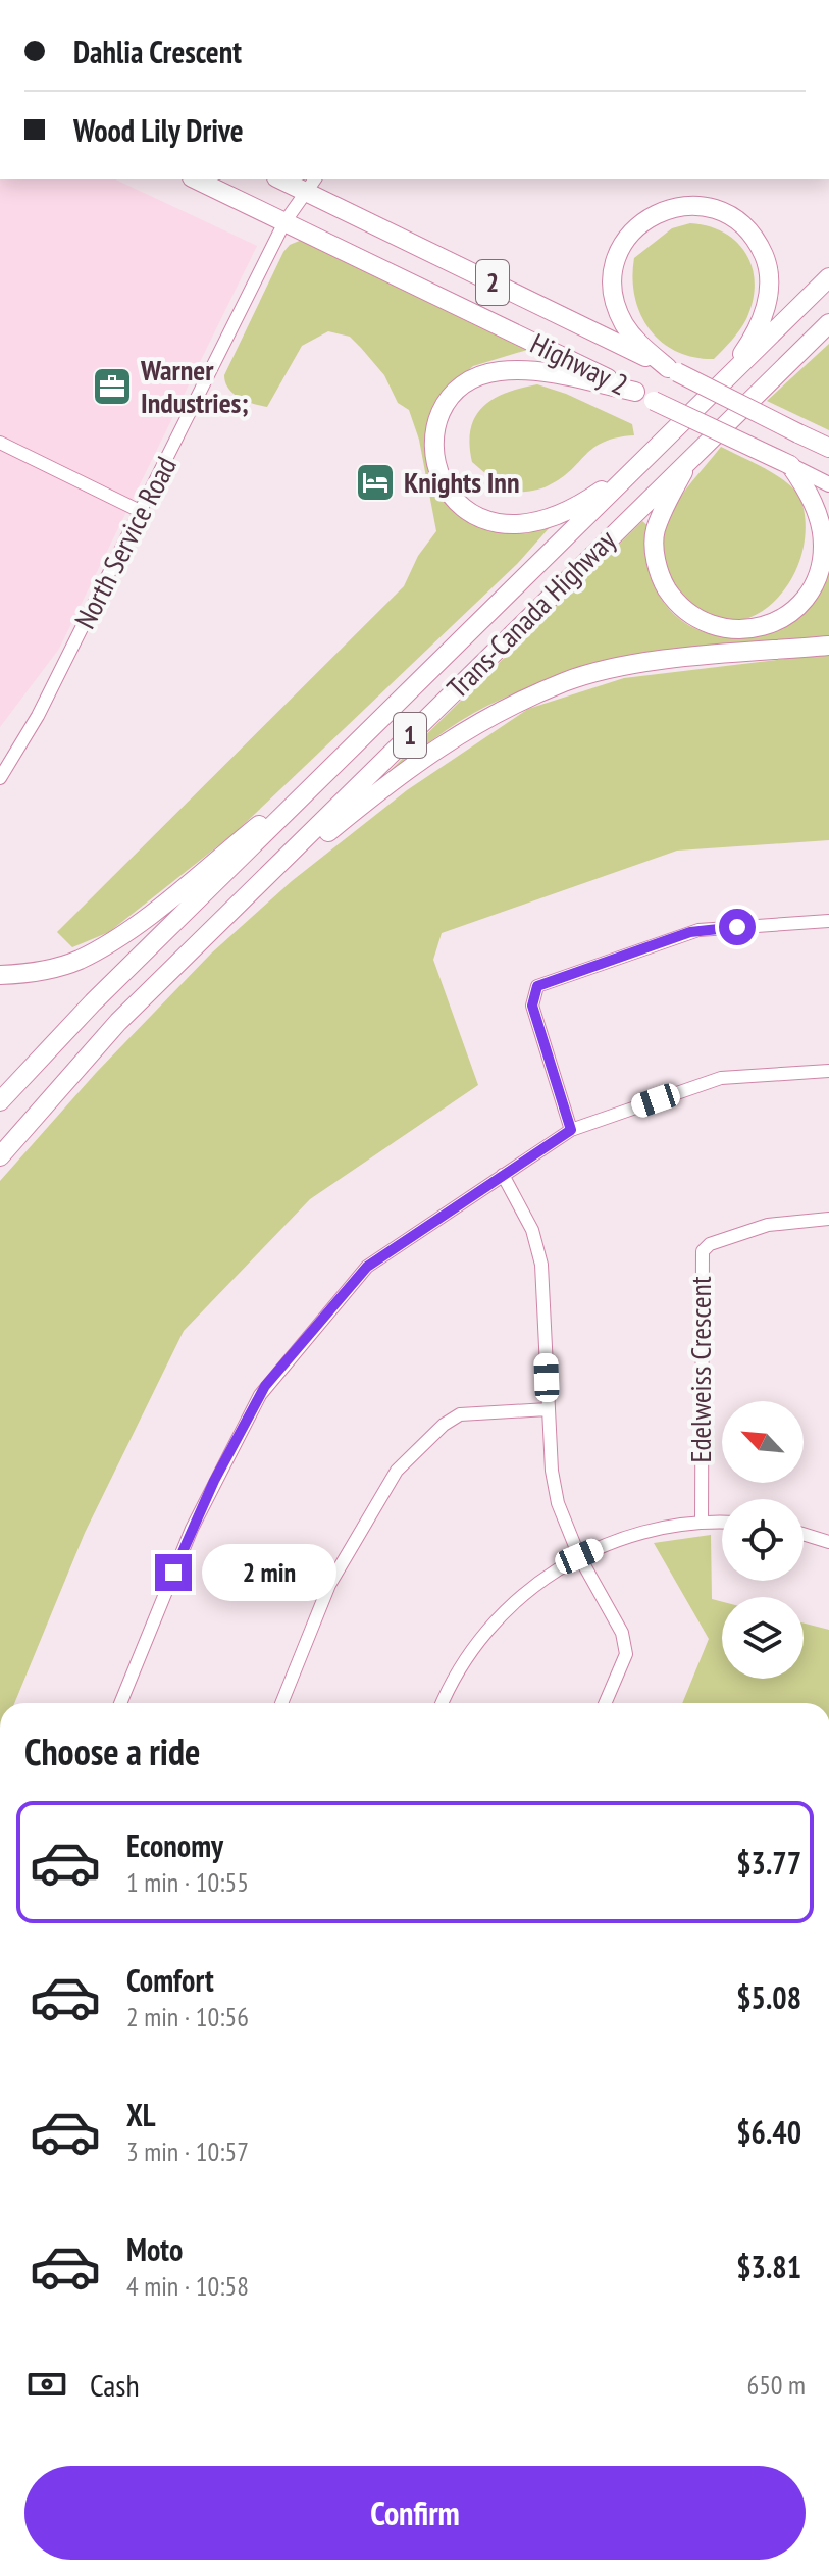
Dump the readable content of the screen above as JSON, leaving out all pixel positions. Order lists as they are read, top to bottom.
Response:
{
  "streets": {
    "highway": [
      "2",
      "Highway 2",
      "Trans-Canada Highway",
      "1"
    ],
    "street": ["North Service Road", "Edelweiss Crescent"]
  },
  "crossings": [
    ["2", "Highway 2"],
    ["Highway 2", "North Service Road"]
  ],
  "places": {
    "office": ["Warner Industries;"],
    "hotel": ["Knights Inn"]
  },
  "north": "top left",
  "page": {
    "banner": ["Dahlia Crescent", "Wood Lily Drive"],
    "bubble": "2 min",
    "heading": "Choose a ride",
    "list": [
      {
        "name": "Economy",
        "note": "1 min · 10:55",
        "value": "$3.77"
      },
      {
        "name": "Comfort",
        "note": "2 min · 10:56",
        "value": "$5.08"
      },
      {
        "name": "XL",
        "note": "3 min · 10:57",
        "value": "$6.40"
      },
      {
        "name": "Moto",
        "note": "4 min · 10:58",
        "value": "$3.81"
      }
    ],
    "pay": ["Cash", "650 m"],
    "buttons": "Confirm"
  }
}
